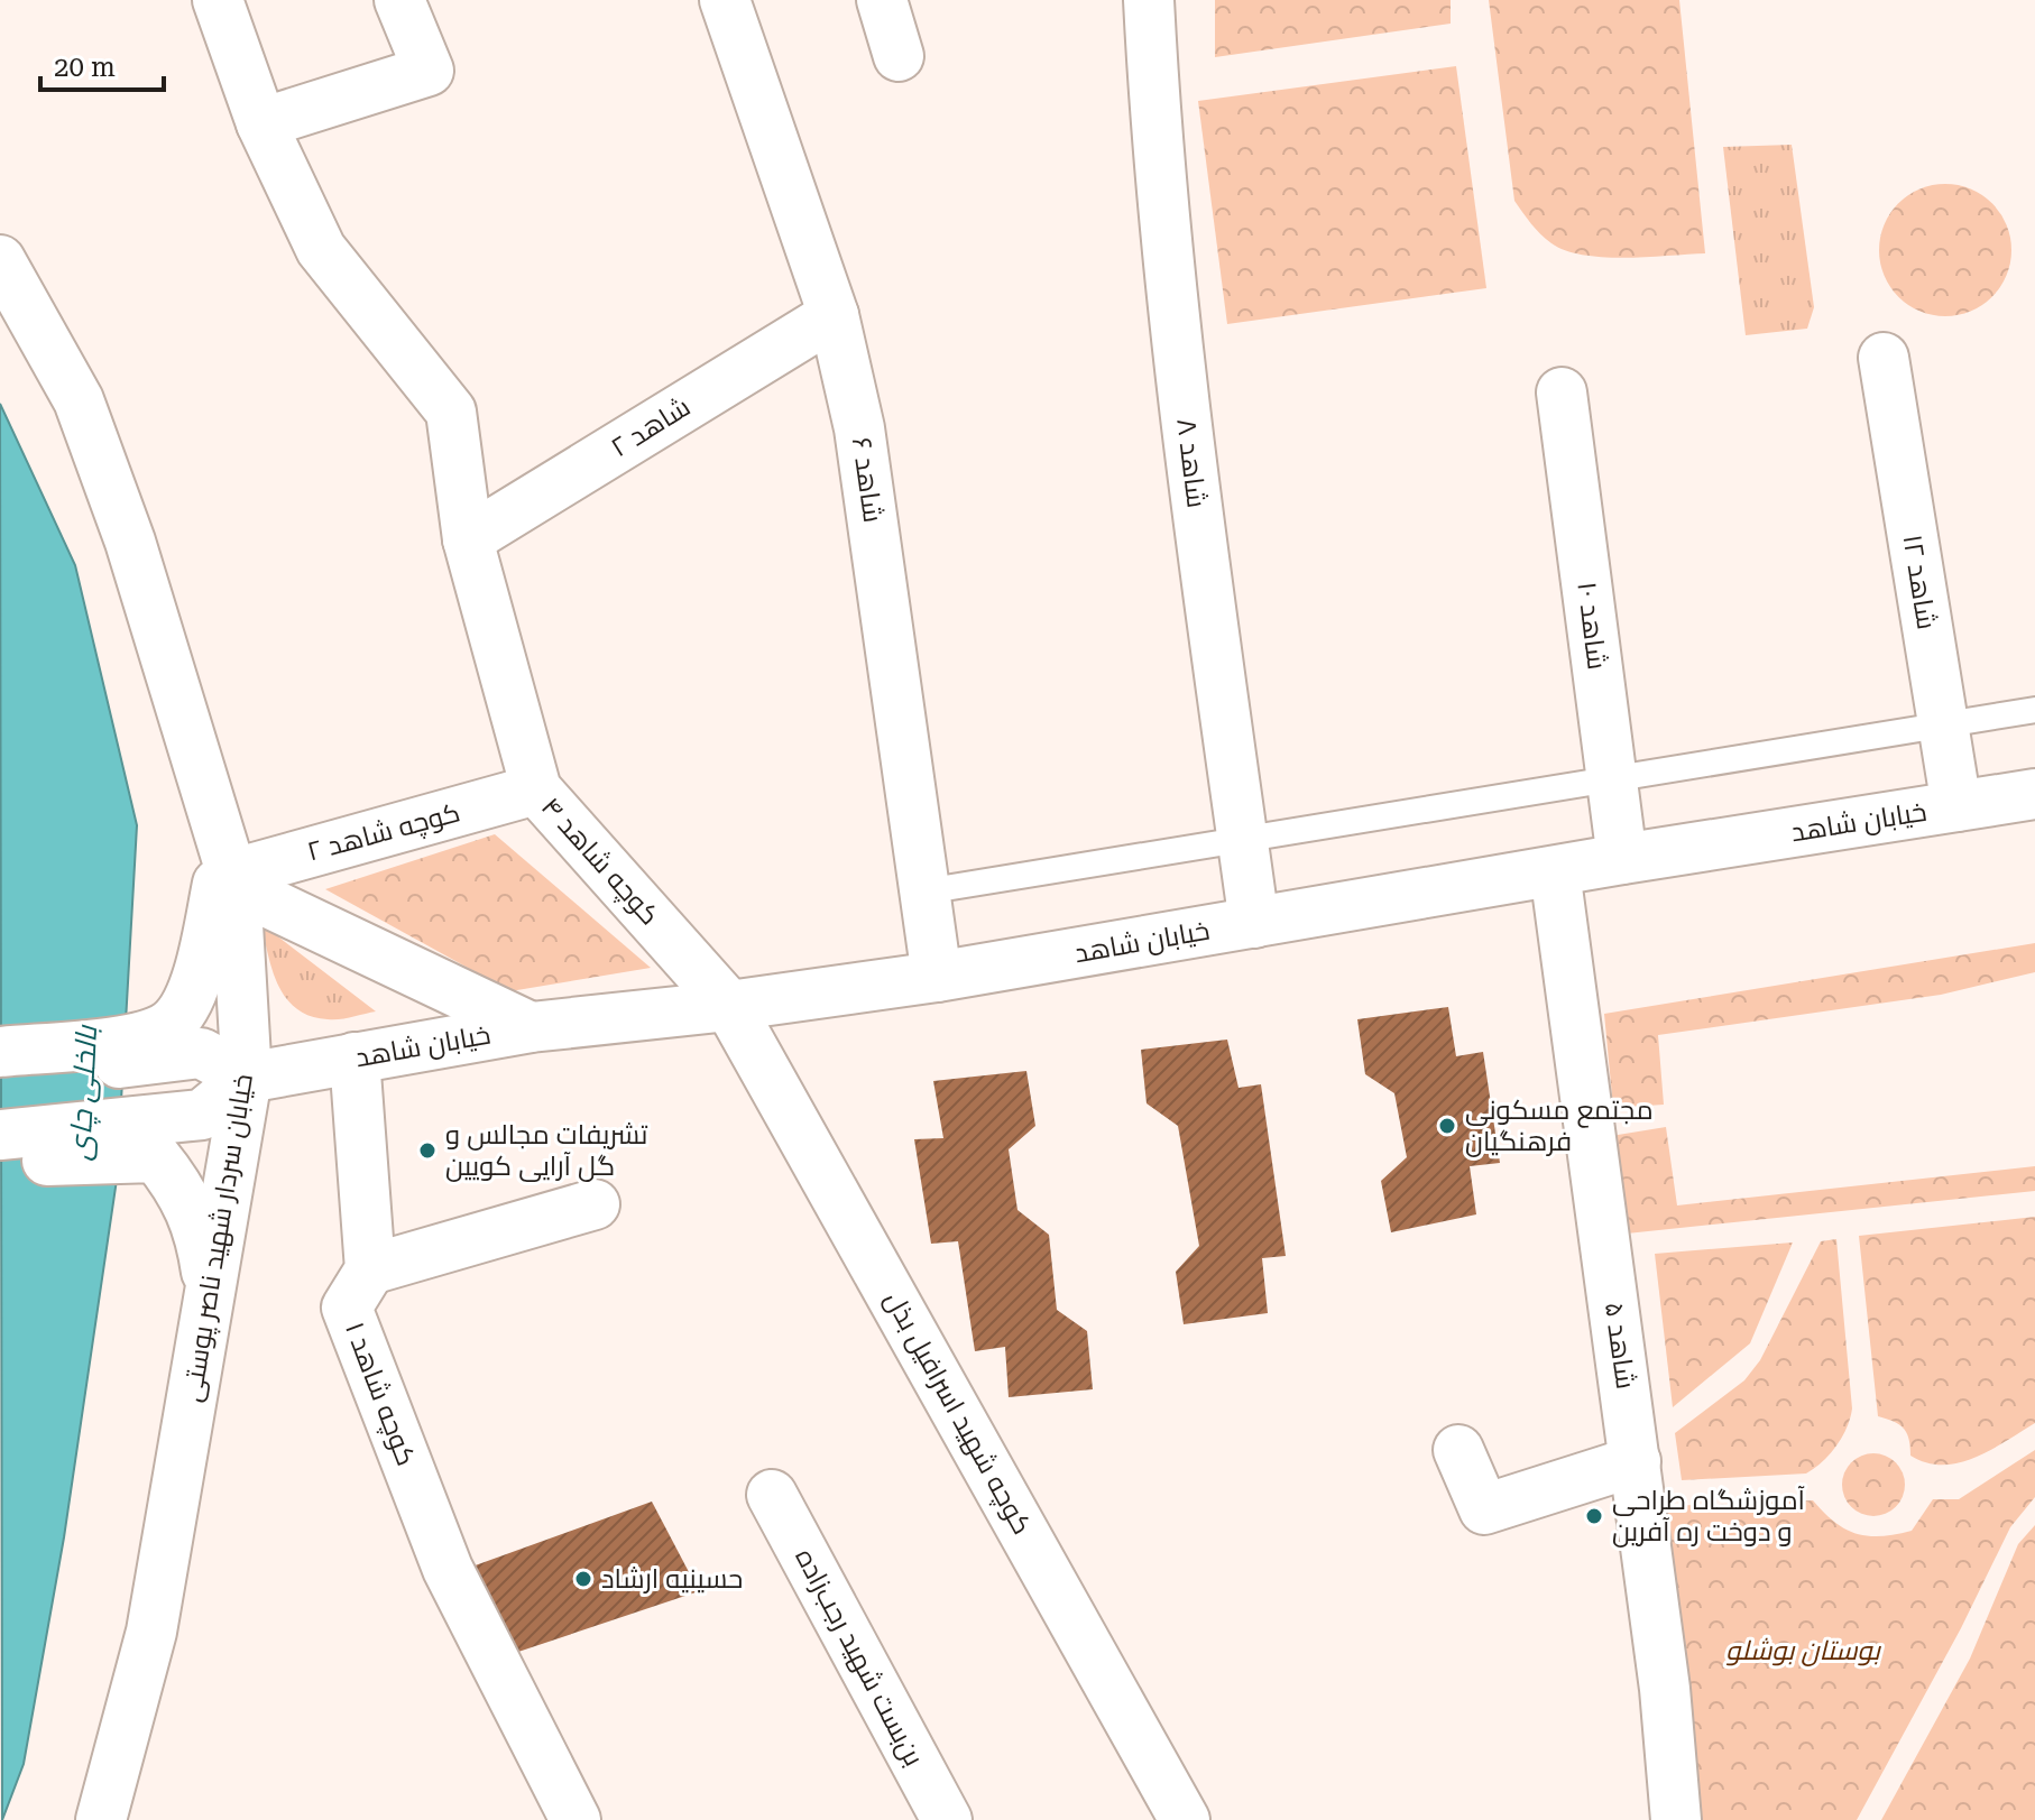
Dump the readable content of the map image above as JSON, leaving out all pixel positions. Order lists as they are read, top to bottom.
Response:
{
  "streets": {
    "street": [
      "شاهد ۲",
      "شاهد ۸",
      "شاهد ۶",
      "شاهد ۱۲",
      "شاهد ۱۰",
      "خیابان شاهد",
      "کوچه شاهد ۲",
      "کوچه شاهد ۴",
      "خیابان سردار شهید ناصر پوستی",
      "شاهد ۵",
      "کوچه شاهد ۱",
      "کوچه شهید اسرافیل بذل",
      "بن‌بست شهید رجب‌زاده"
    ]
  },
  "crossings": [
    ["شاهد ۲", "شاهد ۶"],
    ["شاهد ۲", "کوچه شاهد ۴"],
    ["شاهد ۸", "خیابان شاهد"],
    ["شاهد ۶", "خیابان شاهد"],
    ["شاهد ۱۲", "خیابان شاهد"],
    ["شاهد ۱۰", "خیابان شاهد"],
    ["خیابان شاهد", "کوچه شاهد ۴"],
    ["خیابان شاهد", "خیابان سردار شهید ناصر پوستی"],
    ["خیابان شاهد", "شاهد ۵"],
    ["خیابان شاهد", "کوچه شهید اسرافیل بذل"],
    ["کوچه شاهد ۲", "کوچه شاهد ۴"],
    ["کوچه شاهد ۲", "خیابان سردار شهید ناصر پوستی"],
    ["کوچه شاهد ۴", "کوچه شهید اسرافیل بذل"]
  ],
  "water": ["بالخلی چای"],
  "parks": ["بوستان بوشلو"],
  "places": [
    "مجتمع مسکونی فرهنگیان",
    "تشریفات مجالس و گل آرایی کویین",
    "آموزشگاه طراحی و دوخت ره آفرین",
    "حسینیه ارشاد"
  ],
  "scale_bar": "20 m"
}
